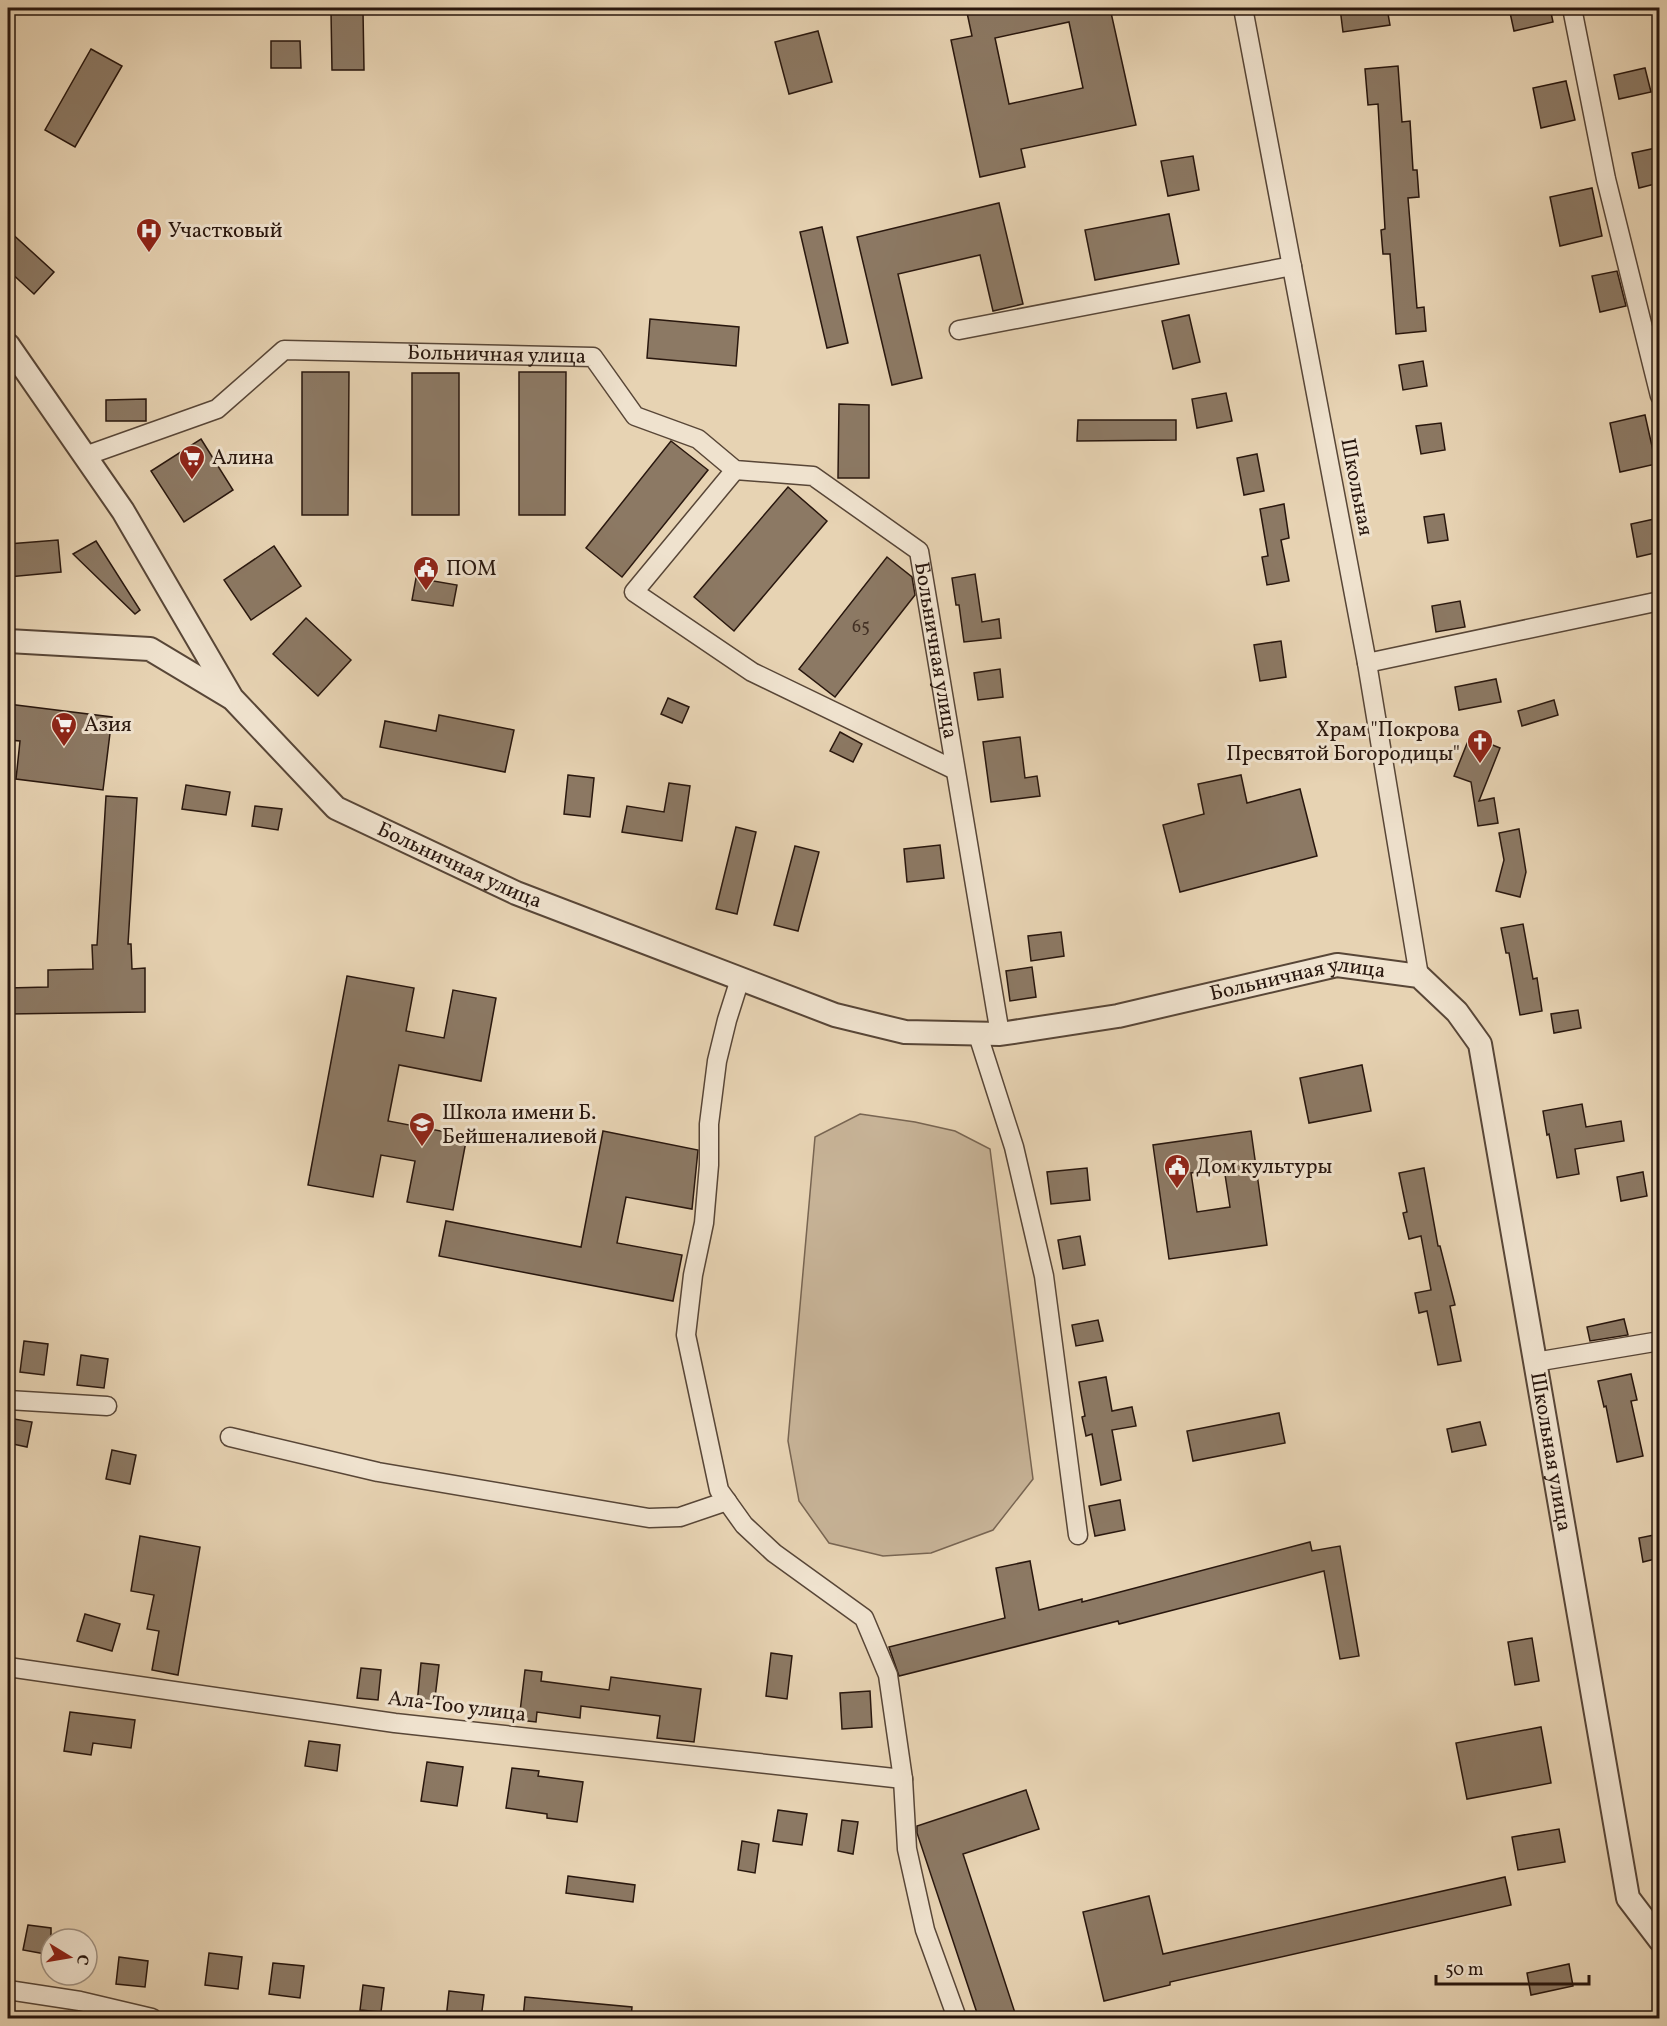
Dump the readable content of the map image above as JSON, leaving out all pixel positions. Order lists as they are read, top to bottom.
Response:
{
  "streets": {
    "street": [
      "Больничная улица",
      "Школьная",
      "Школьная улица",
      "Ала-Тоо улица"
    ]
  },
  "crossings": [
    ["Больничная улица", "Школьная"],
    ["Больничная улица", "Школьная улица"],
    ["Школьная", "Школьная улица"]
  ],
  "places": {
    "hospital": ["Участковый"],
    "supermarket": ["Алина", "Азия"],
    "public building": ["ПОМ", "Дом культуры"],
    "church": ["Храм \"Покрова Пресвятой Богородицы\""],
    "school or university": ["Школа имени Б. Бейшеналиевой"]
  },
  "house_numbers": ["65"],
  "scale_bar": "50 m",
  "north": "right"
}
